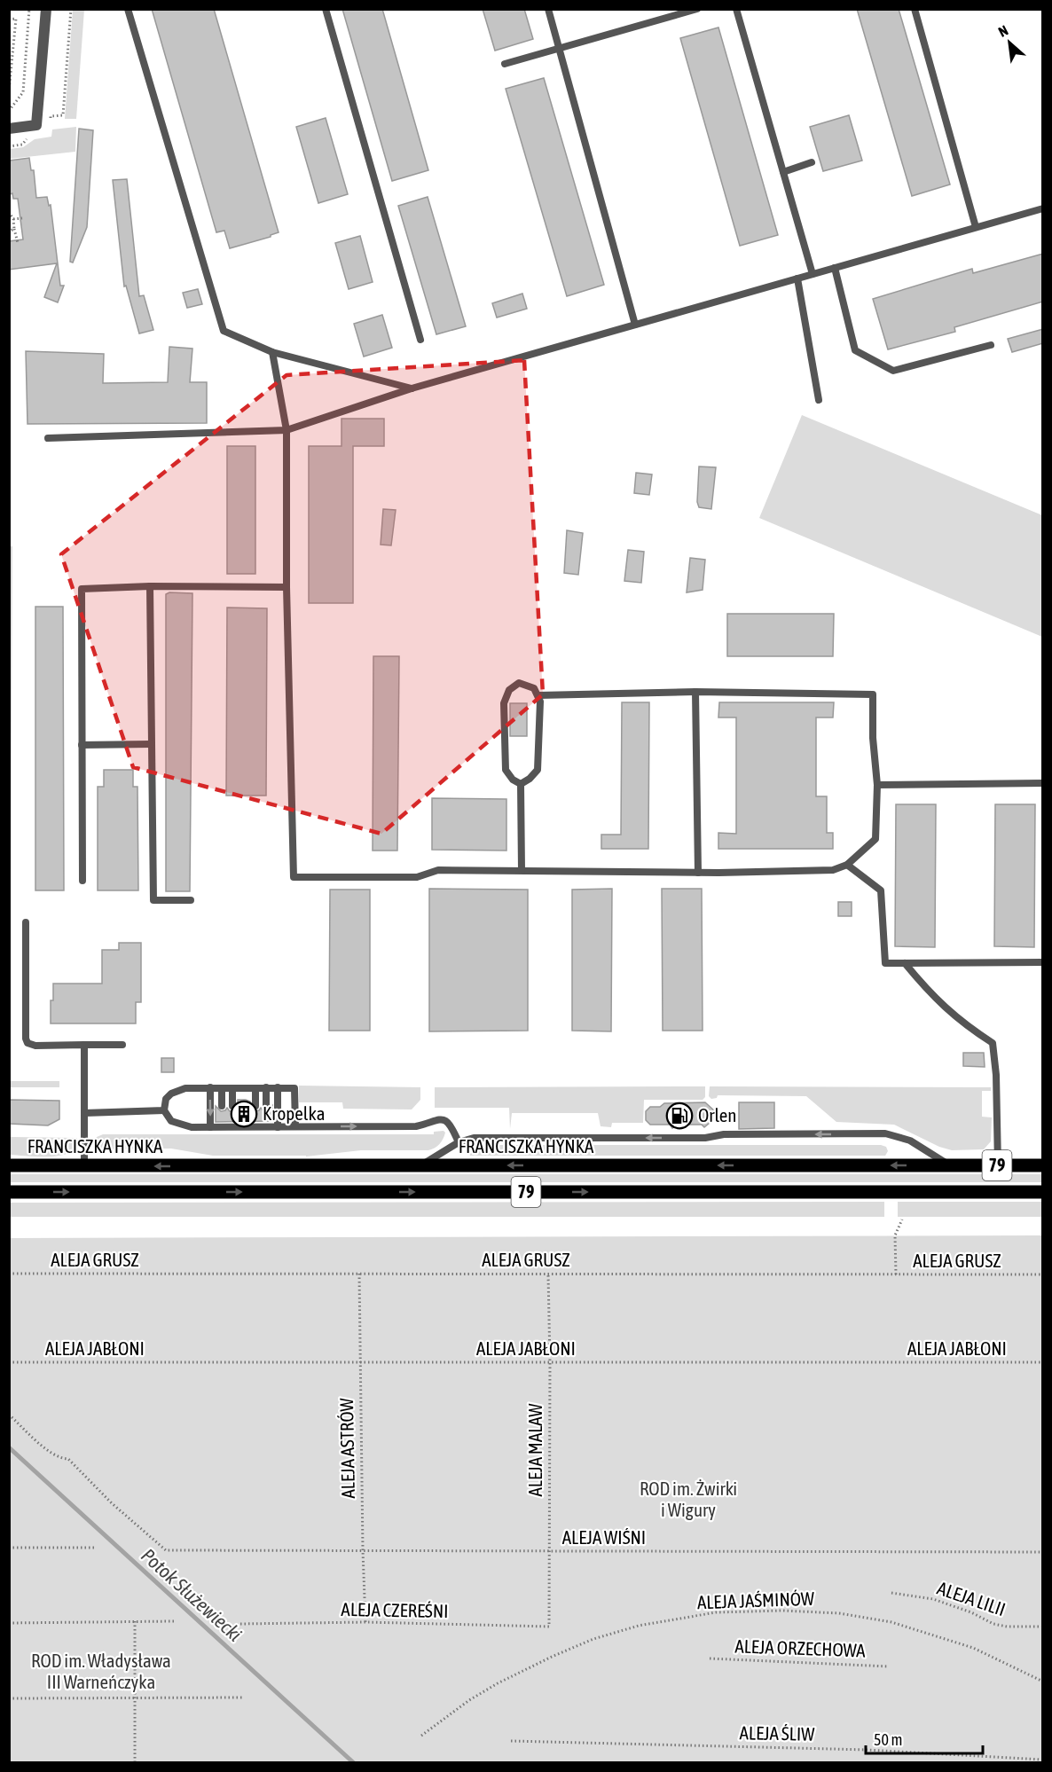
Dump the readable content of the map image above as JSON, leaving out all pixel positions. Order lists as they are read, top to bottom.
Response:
{
  "streets": {
    "main road": ["FRANCISZKA HYNKA", "79"],
    "path": [
      "ALEJA GRUSZ",
      "ALEJA JABŁONI",
      "ALEJA ASTRÓW",
      "ALEJA MALAW",
      "ALEJA WIŚNI",
      "ALEJA LILII",
      "ALEJA JAŚMINÓW",
      "ALEJA CZEREŚNI",
      "ALEJA ORZECHOWA",
      "ALEJA ŚLIW"
    ]
  },
  "crossings": [
    ["ALEJA GRUSZ", "ALEJA ASTRÓW"],
    ["ALEJA GRUSZ", "ALEJA MALAW"],
    ["ALEJA JABŁONI", "ALEJA ASTRÓW"],
    ["ALEJA JABŁONI", "ALEJA MALAW"],
    ["ALEJA ASTRÓW", "ALEJA WIŚNI"],
    ["ALEJA ASTRÓW", "ALEJA CZEREŚNI"],
    ["ALEJA MALAW", "ALEJA WIŚNI"],
    ["ALEJA MALAW", "ALEJA CZEREŚNI"]
  ],
  "water": ["Potok Służewiecki"],
  "parks": ["ROD im. Żwirki i Wigury", "ROD im. Władysława III Warneńczyka"],
  "places": {
    "building": ["Kropelka"],
    "fuel station": ["Orlen"]
  },
  "scale_bar": "50 m",
  "north": "top left"
}
